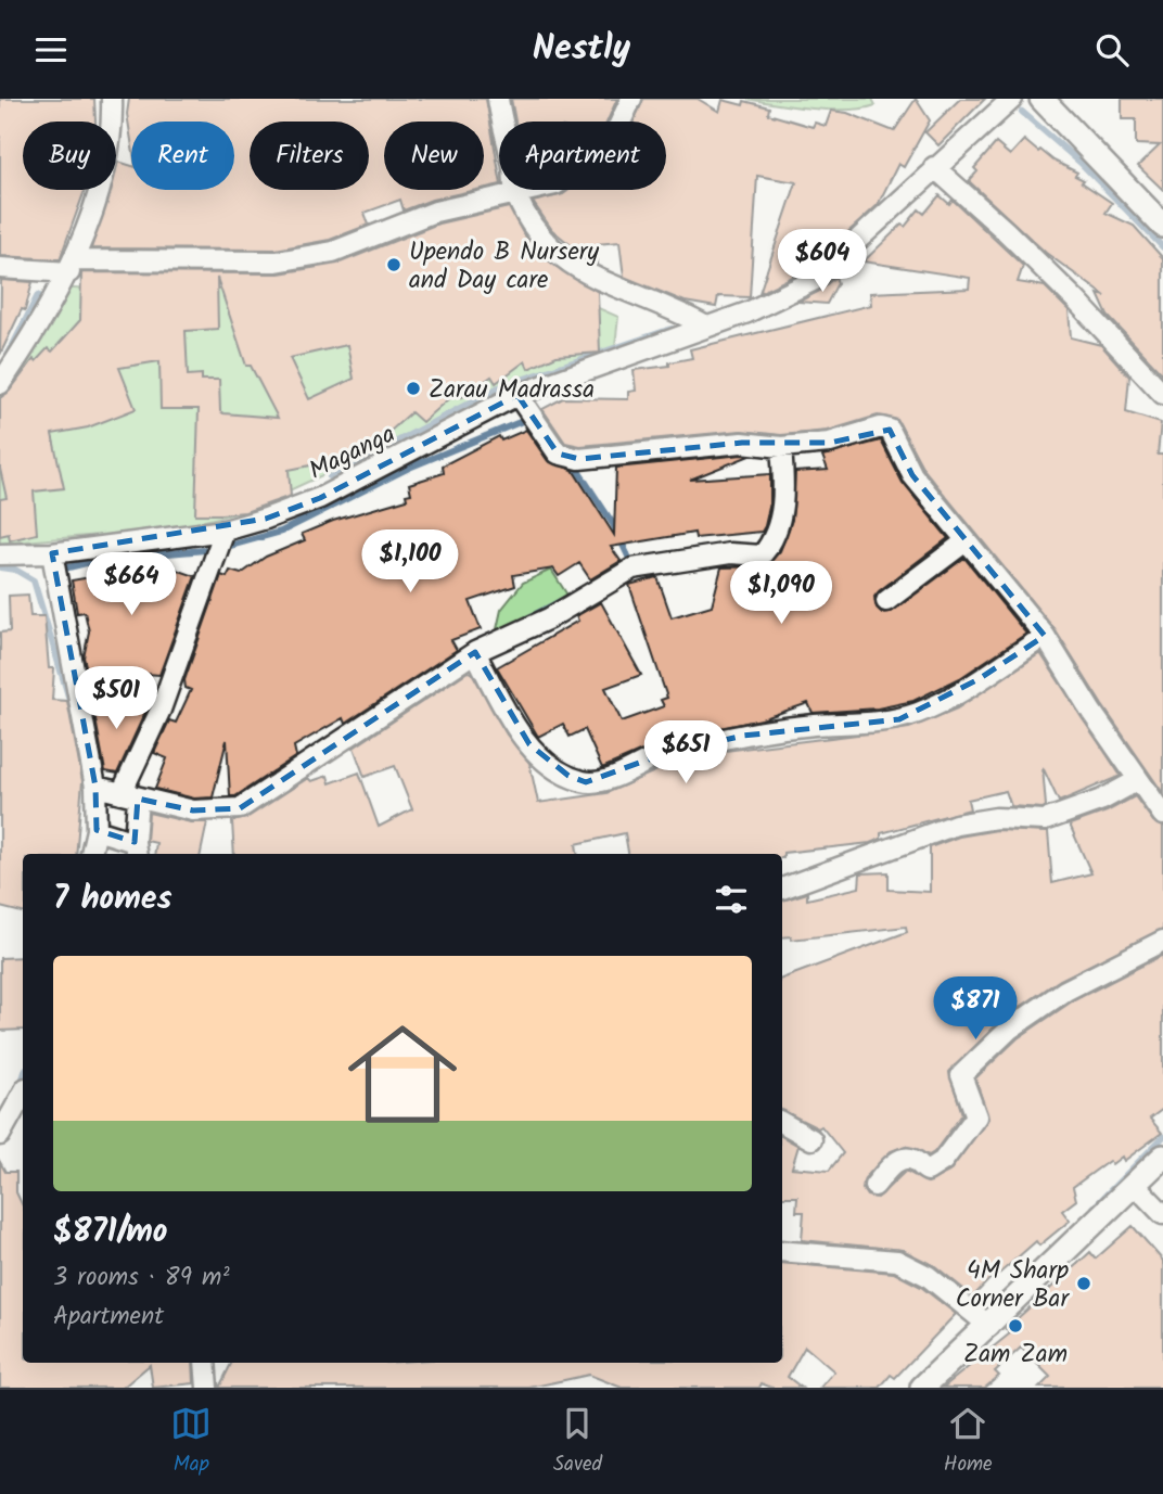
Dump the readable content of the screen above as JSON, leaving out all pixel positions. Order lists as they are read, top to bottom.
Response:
{
  "streets": {
    "street": ["Maganga"]
  },
  "places": [
    "Upendo B Nursery and Day care",
    "Zarau Madrassa",
    "4M Sharp Corner Bar",
    "Zam Zam"
  ],
  "page": {
    "header": "Nestly",
    "chip": [
      "Buy",
      "Rent",
      "Filters",
      "New",
      "Apartment"
    ],
    "price": [
      "$604",
      "$1,100",
      "$664",
      "$1,090",
      "$501",
      "$651",
      "$871"
    ],
    "heading": "7 homes",
    "list": [
      {
        "name": "$871/mo",
        "note": "3 rooms · 89 m² · Apartment"
      }
    ],
    "tabs": ["Map", "Saved", "Home"]
  }
}
